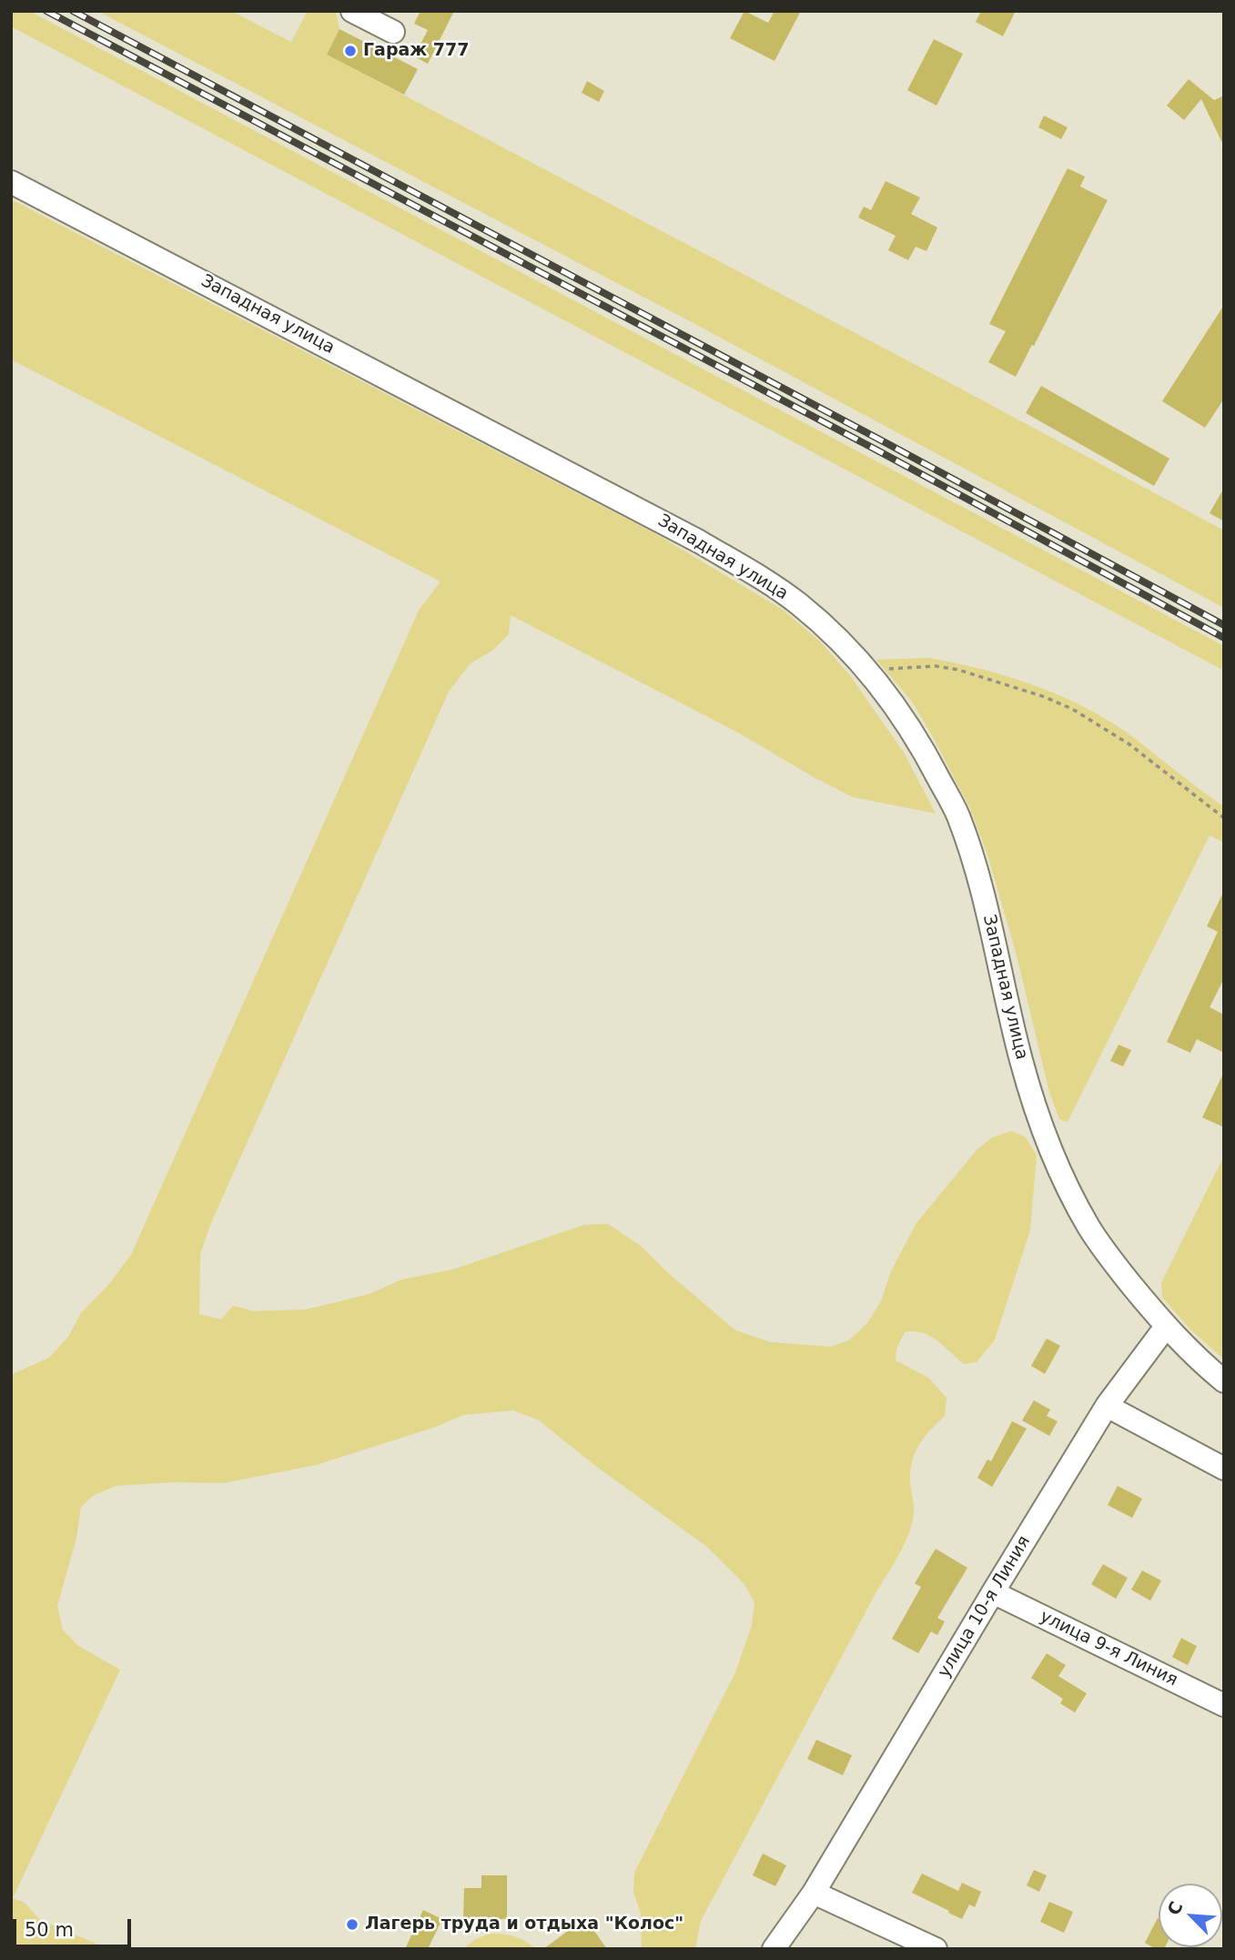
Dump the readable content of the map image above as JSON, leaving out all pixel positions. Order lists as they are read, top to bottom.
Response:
{
  "streets": {
    "street": ["Западная улица", "улица 10-я Линия", "улица 9-я Линия"]
  },
  "crossings": [
    ["Западная улица", "улица 10-я Линия"],
    ["улица 10-я Линия", "улица 9-я Линия"]
  ],
  "places": ["Гараж 777", "Лагерь труда и отдыха \"Колос\""],
  "scale_bar": "50 m",
  "north": "top left"
}
